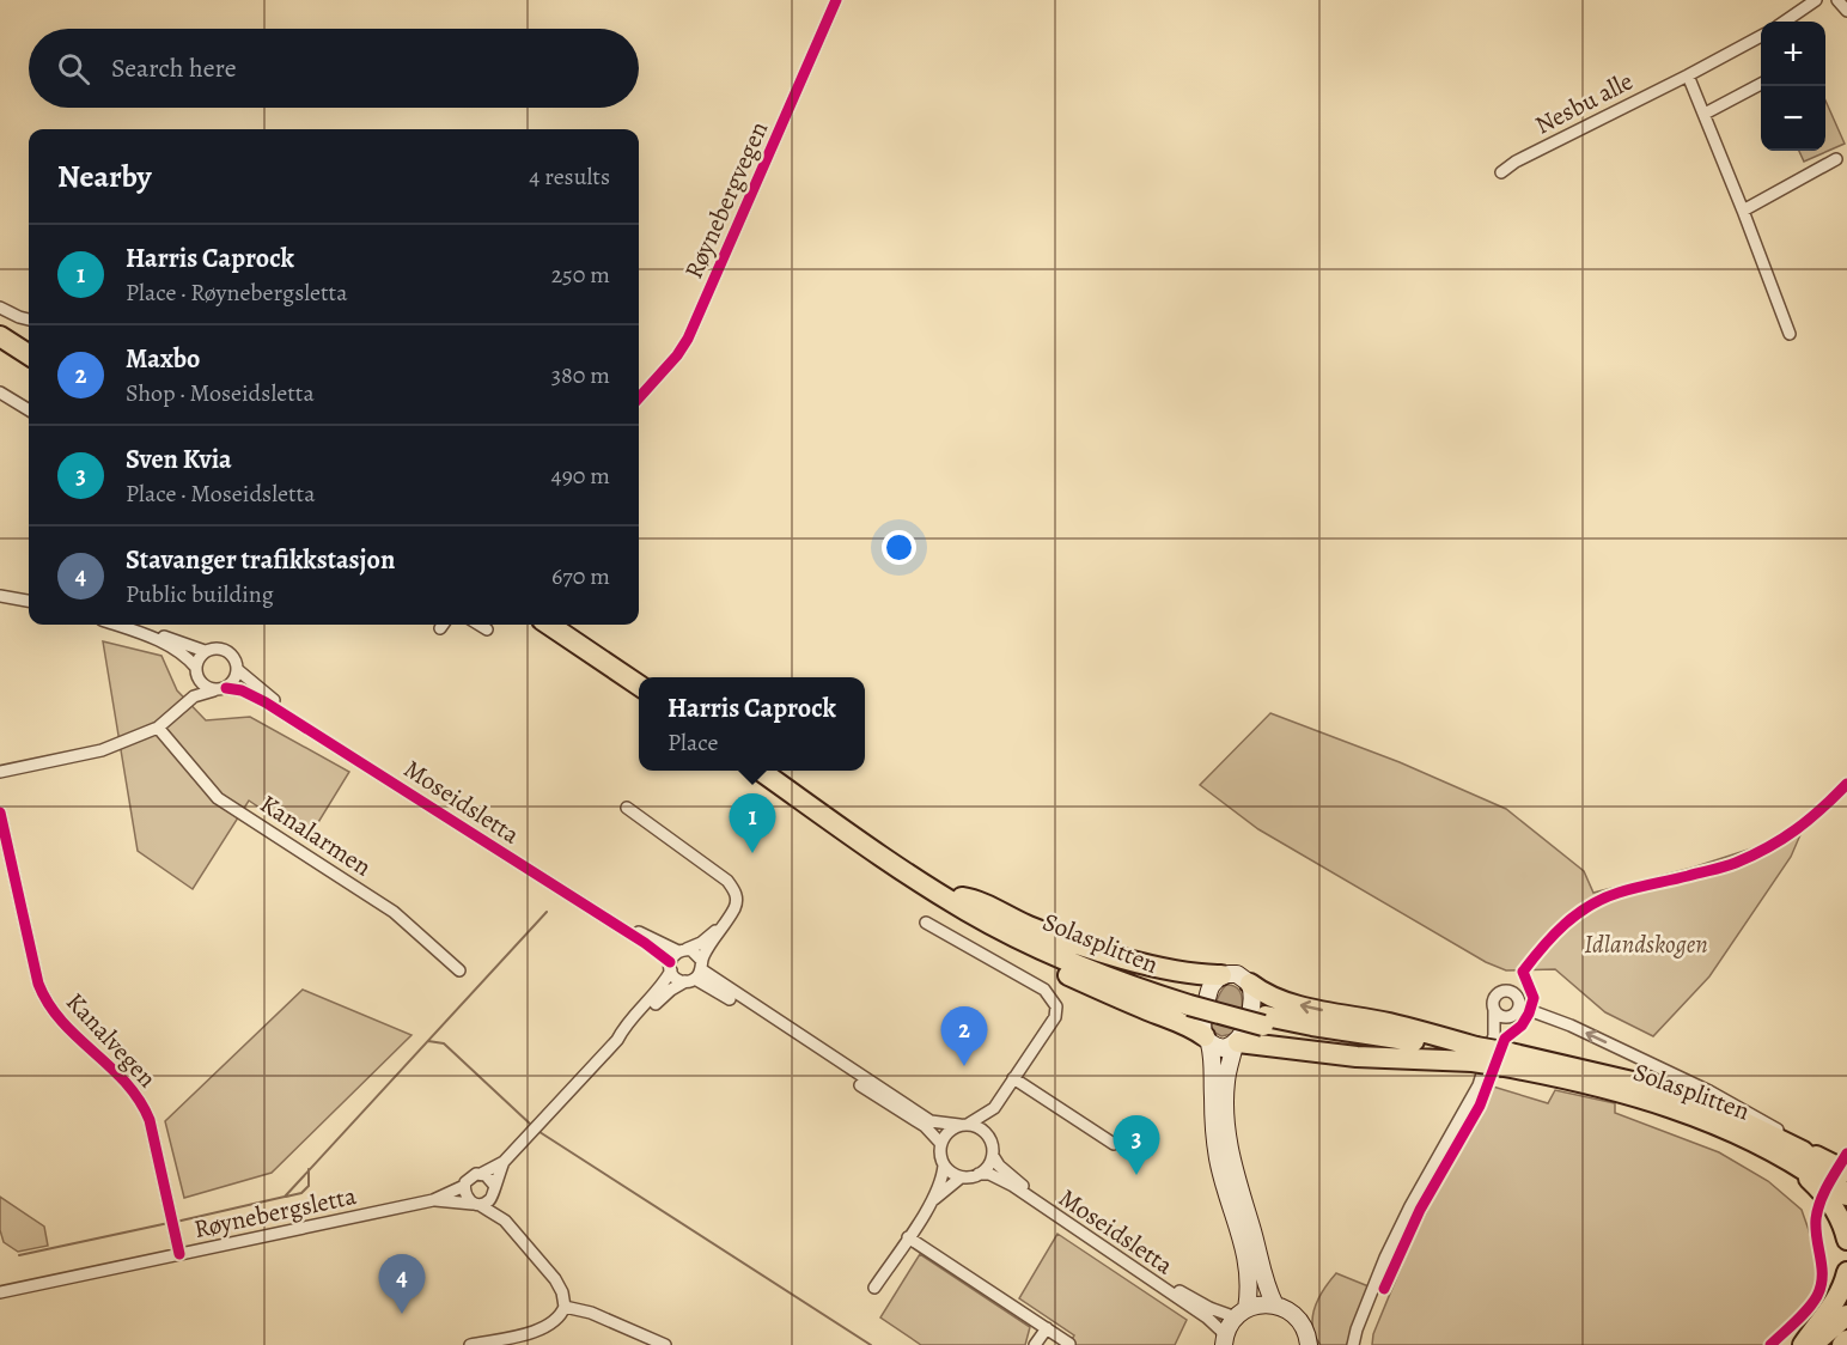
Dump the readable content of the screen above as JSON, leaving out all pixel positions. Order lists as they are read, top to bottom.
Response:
{
  "streets": {
    "highway": ["Solasplitten"],
    "street": [
      "Nesbu alle",
      "Røynebergvegen",
      "Moseidsletta",
      "Kanalarmen",
      "Kanalvegen",
      "Røynebergsletta"
    ]
  },
  "crossings": [
    ["Kanalvegen", "Røynebergsletta"]
  ],
  "parks": ["Idlandskogen"],
  "page": {
    "map_buttons": ["+", "−"],
    "search": "Search here",
    "heading": ["Nearby", "4 results"],
    "list": [
      {
        "mark": "1",
        "name": "Harris Caprock",
        "note": "Place · Røynebergsletta",
        "value": "250 m"
      },
      {
        "mark": "2",
        "name": "Maxbo",
        "note": "Shop · Moseidsletta",
        "value": "380 m"
      },
      {
        "mark": "3",
        "name": "Sven Kvia",
        "note": "Place · Moseidsletta",
        "value": "490 m"
      },
      {
        "mark": "4",
        "name": "Stavanger trafikkstasjon",
        "note": "Public building",
        "value": "670 m"
      }
    ],
    "popup": ["Harris Caprock", "Place"],
    "pins": [
      "1",
      "2",
      "3",
      "4"
    ]
  }
}
